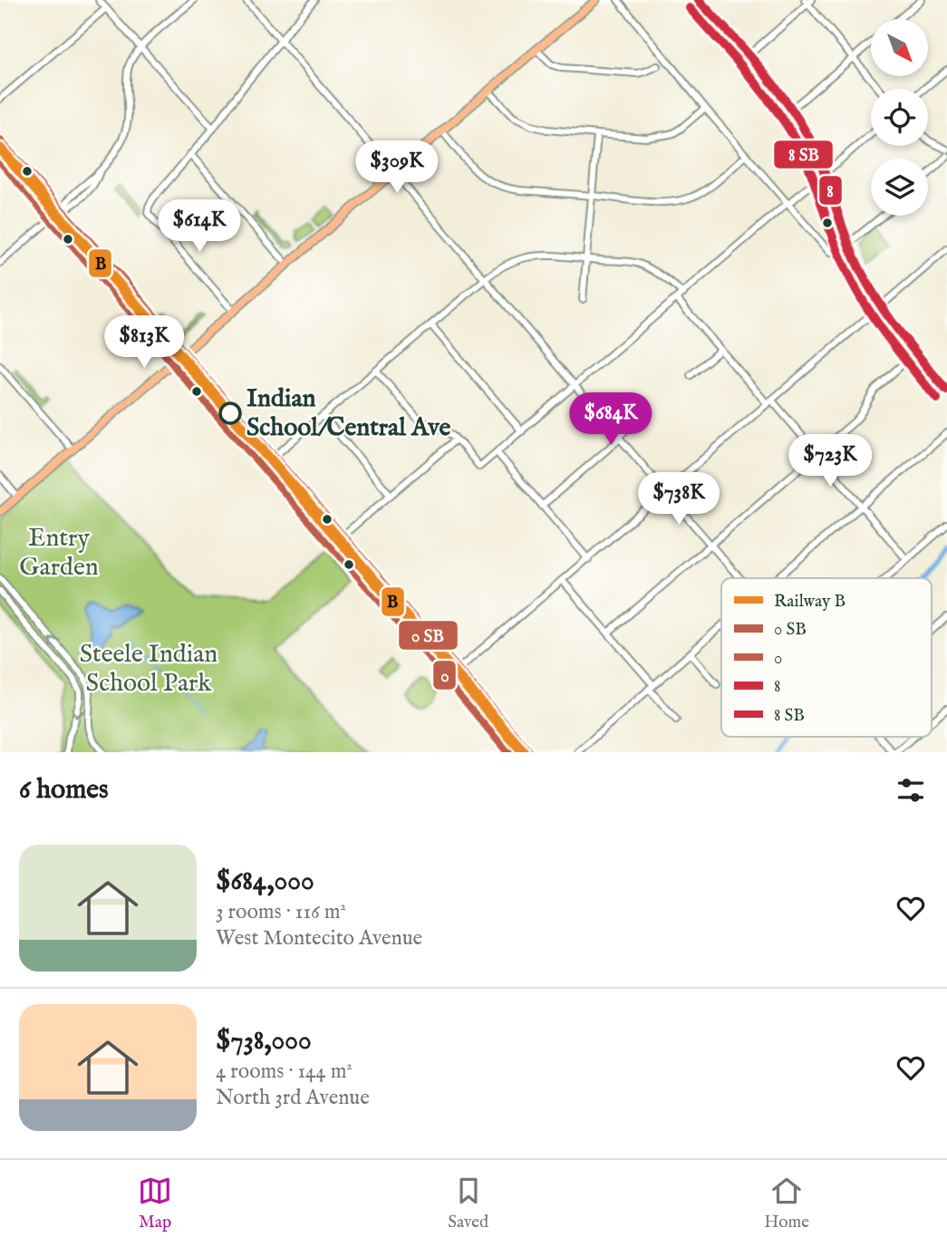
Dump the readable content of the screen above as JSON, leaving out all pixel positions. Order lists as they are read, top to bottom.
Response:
{
  "parks": ["Entry Garden", "Steele Indian School Park"],
  "places": ["Indian School/Central Ave"],
  "lines": ["transit line 8", "rail line B", "transit line 0"],
  "legend": [
    "Railway B",
    "0 SB",
    "0",
    "8",
    "8 SB"
  ],
  "north": "bottom right",
  "page": {
    "price": [
      "$309K",
      "$614K",
      "$813K",
      "$684K",
      "$723K",
      "$738K"
    ],
    "heading": "6 homes",
    "list": [
      {
        "name": "$684,000",
        "note": "3 rooms · 116 m² · West Montecito Avenue"
      },
      {
        "name": "$738,000",
        "note": "4 rooms · 144 m² · North 3rd Avenue"
      }
    ],
    "tabs": ["Map", "Saved", "Home"]
  }
}
